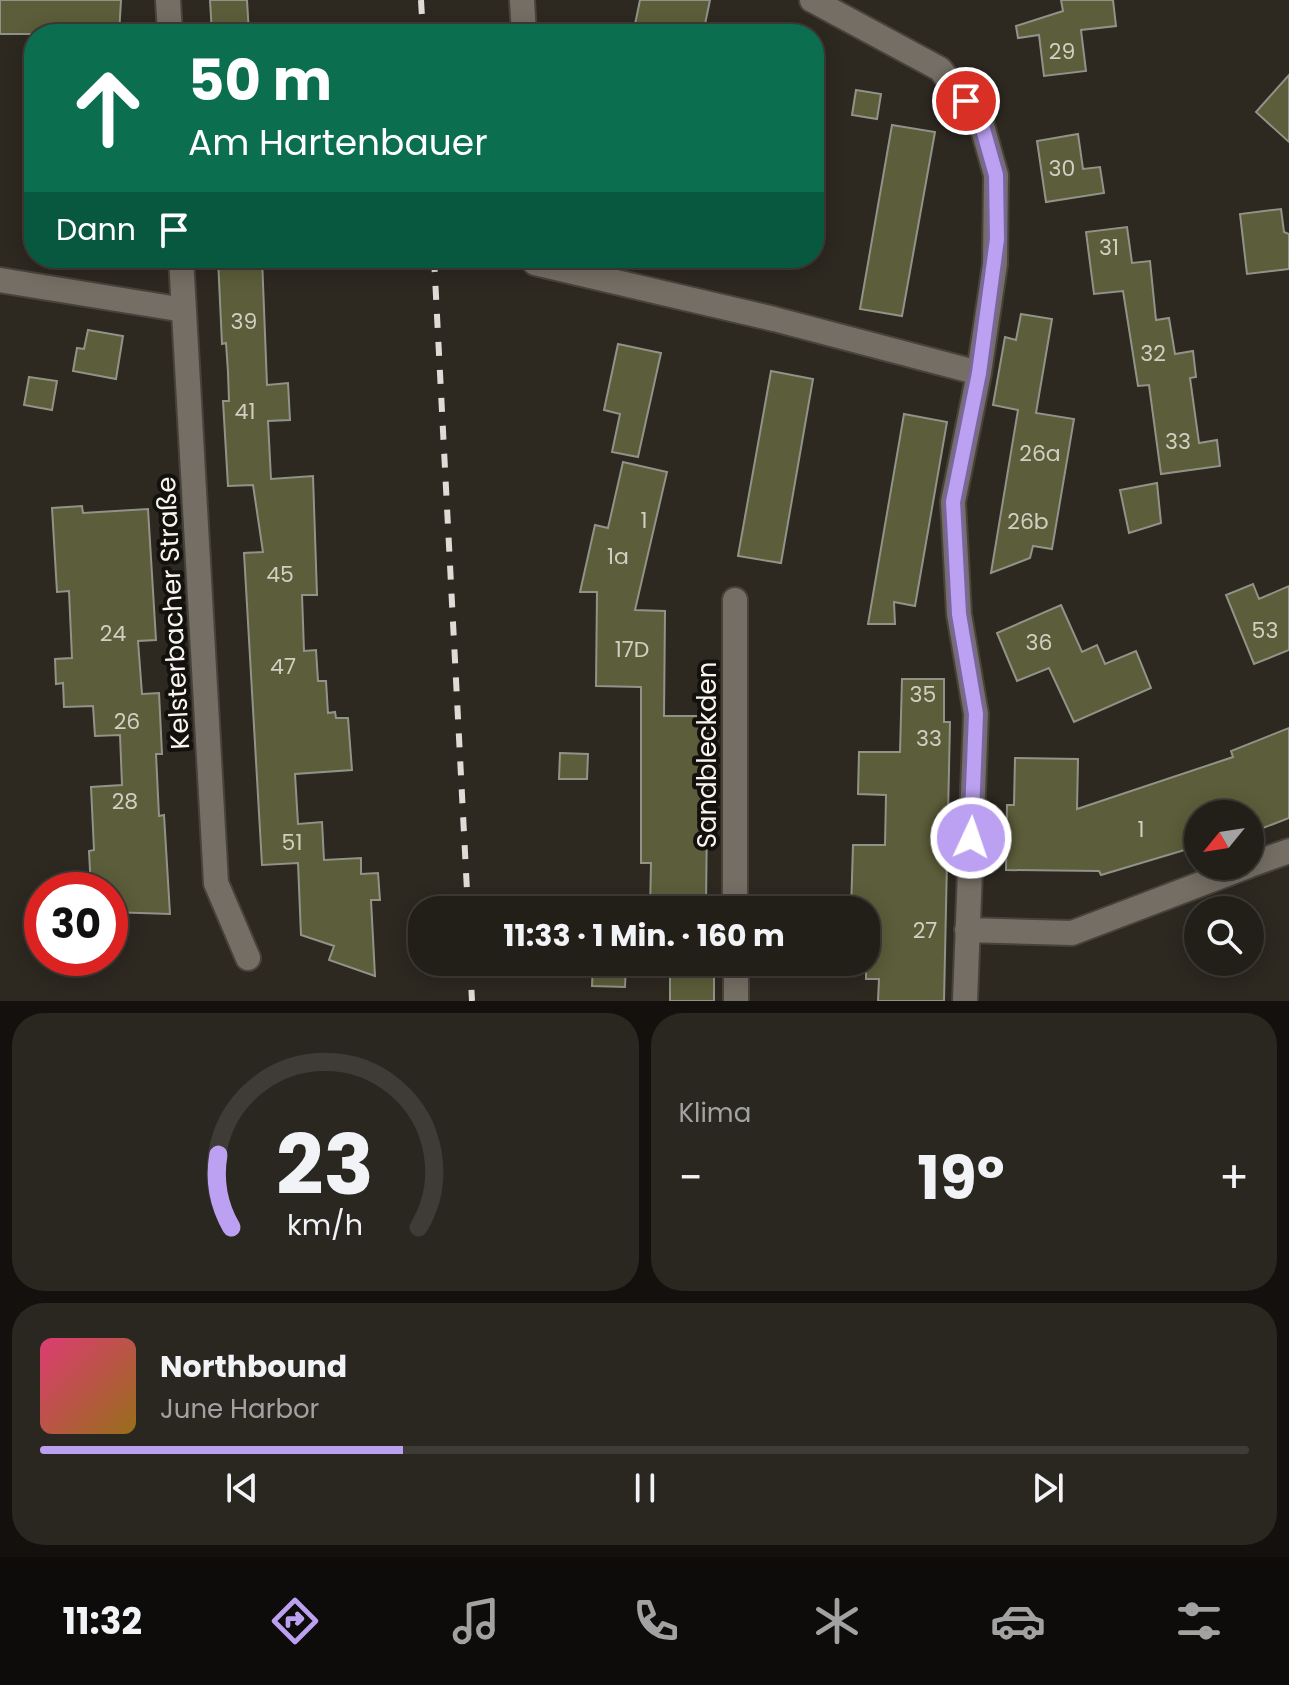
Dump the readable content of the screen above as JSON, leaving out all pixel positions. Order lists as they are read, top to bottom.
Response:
{
  "streets": {
    "street": ["Kelsterbacher Straße", "Sandbleckden"]
  },
  "house_numbers": [
    "29",
    "30",
    "31",
    "39",
    "32",
    "41",
    "33",
    "26a",
    "1",
    "26b",
    "1a",
    "45",
    "53",
    "24",
    "36",
    "17D",
    "47",
    "35",
    "26",
    "33",
    "28",
    "1",
    "51",
    "27"
  ],
  "north": "bottom left",
  "page": {
    "turn": ["50 m", "Am Hartenbauer"],
    "then": "Dann",
    "limit": "30",
    "trip": "11:33 · 1 Min. · 160 m",
    "tile": "Klima",
    "heat": ["−", "19°", "+"],
    "song": ["Northbound", "June Harbor"],
    "tabs": "11:32",
    "gauge": ["23", "km/h"]
  }
}
